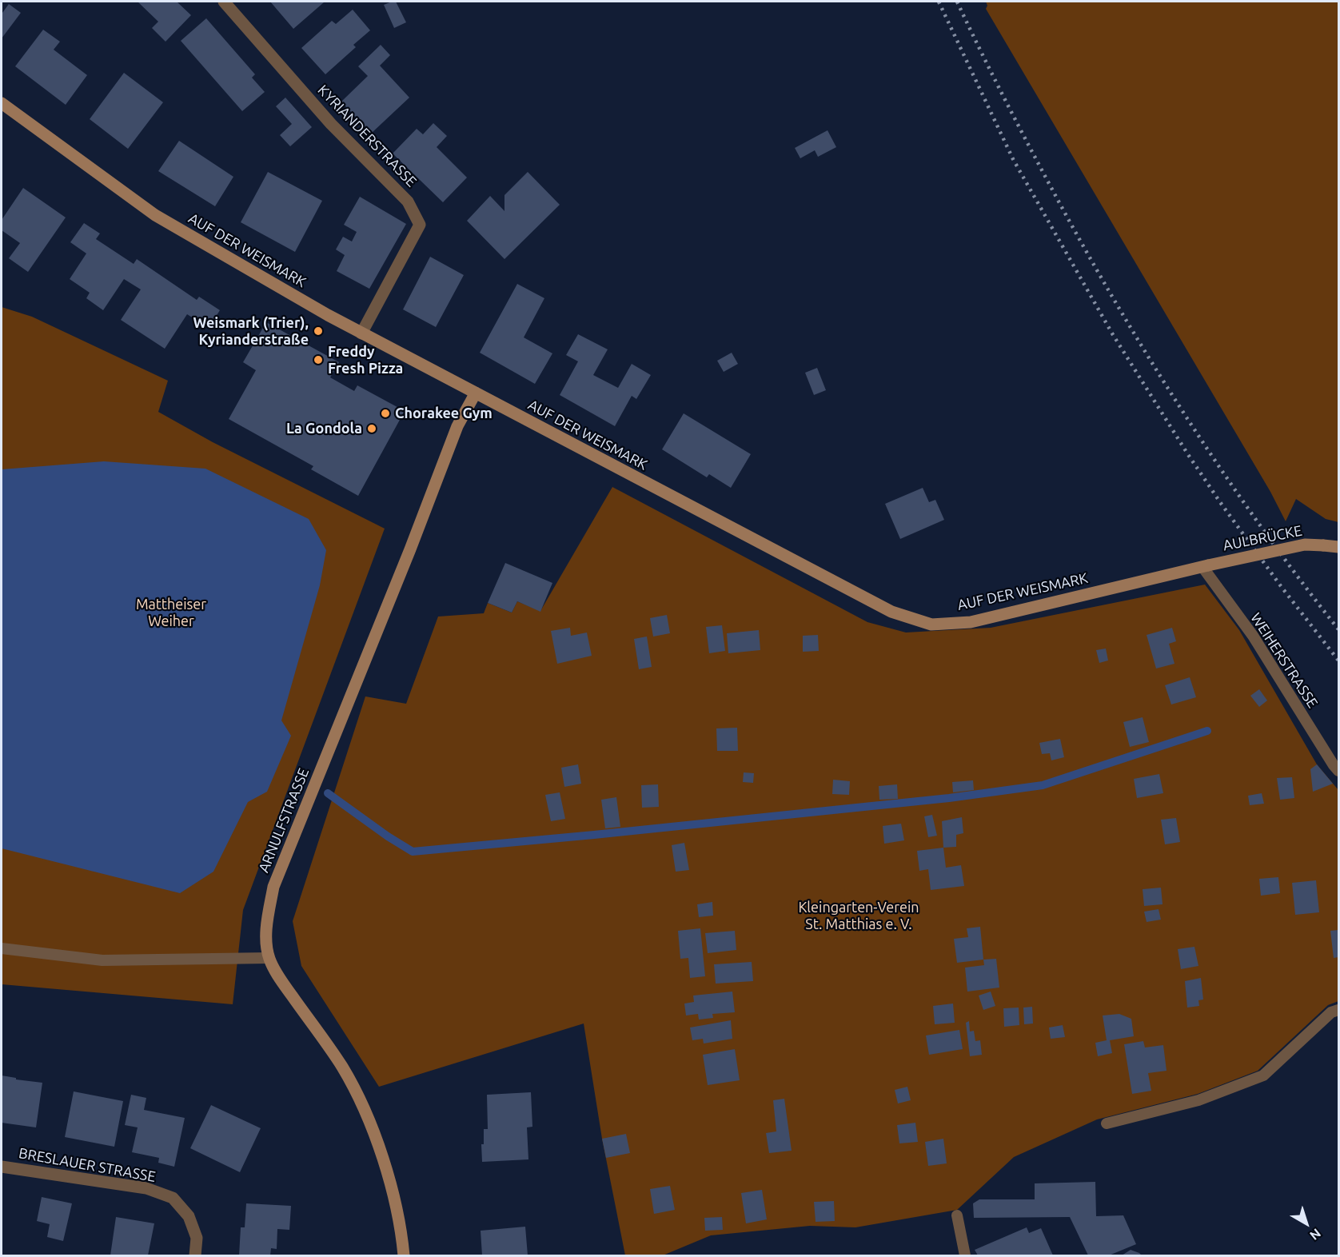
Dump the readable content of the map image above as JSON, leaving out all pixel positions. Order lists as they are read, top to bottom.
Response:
{
  "streets": {
    "street": [
      "KYRIANDERSTRASSE",
      "AUF DER WEISMARK",
      "AULBRÜCKE",
      "ARNULFSTRASSE",
      "BRESLAUER STRASSE"
    ],
    "lane": ["WEIHERSTRASSE"]
  },
  "crossings": [
    ["KYRIANDERSTRASSE", "AUF DER WEISMARK"],
    ["AUF DER WEISMARK", "AULBRÜCKE"],
    ["AUF DER WEISMARK", "WEIHERSTRASSE"],
    ["AUF DER WEISMARK", "ARNULFSTRASSE"],
    ["AULBRÜCKE", "WEIHERSTRASSE"]
  ],
  "parks": ["Mattheiser Weiher", "Kleingarten-Verein St. Matthias e. V."],
  "places": [
    "Weismark (Trier), Kyrianderstraße",
    "Freddy Fresh Pizza",
    "Chorakee Gym",
    "La Gondola"
  ],
  "north": "bottom right"
}
